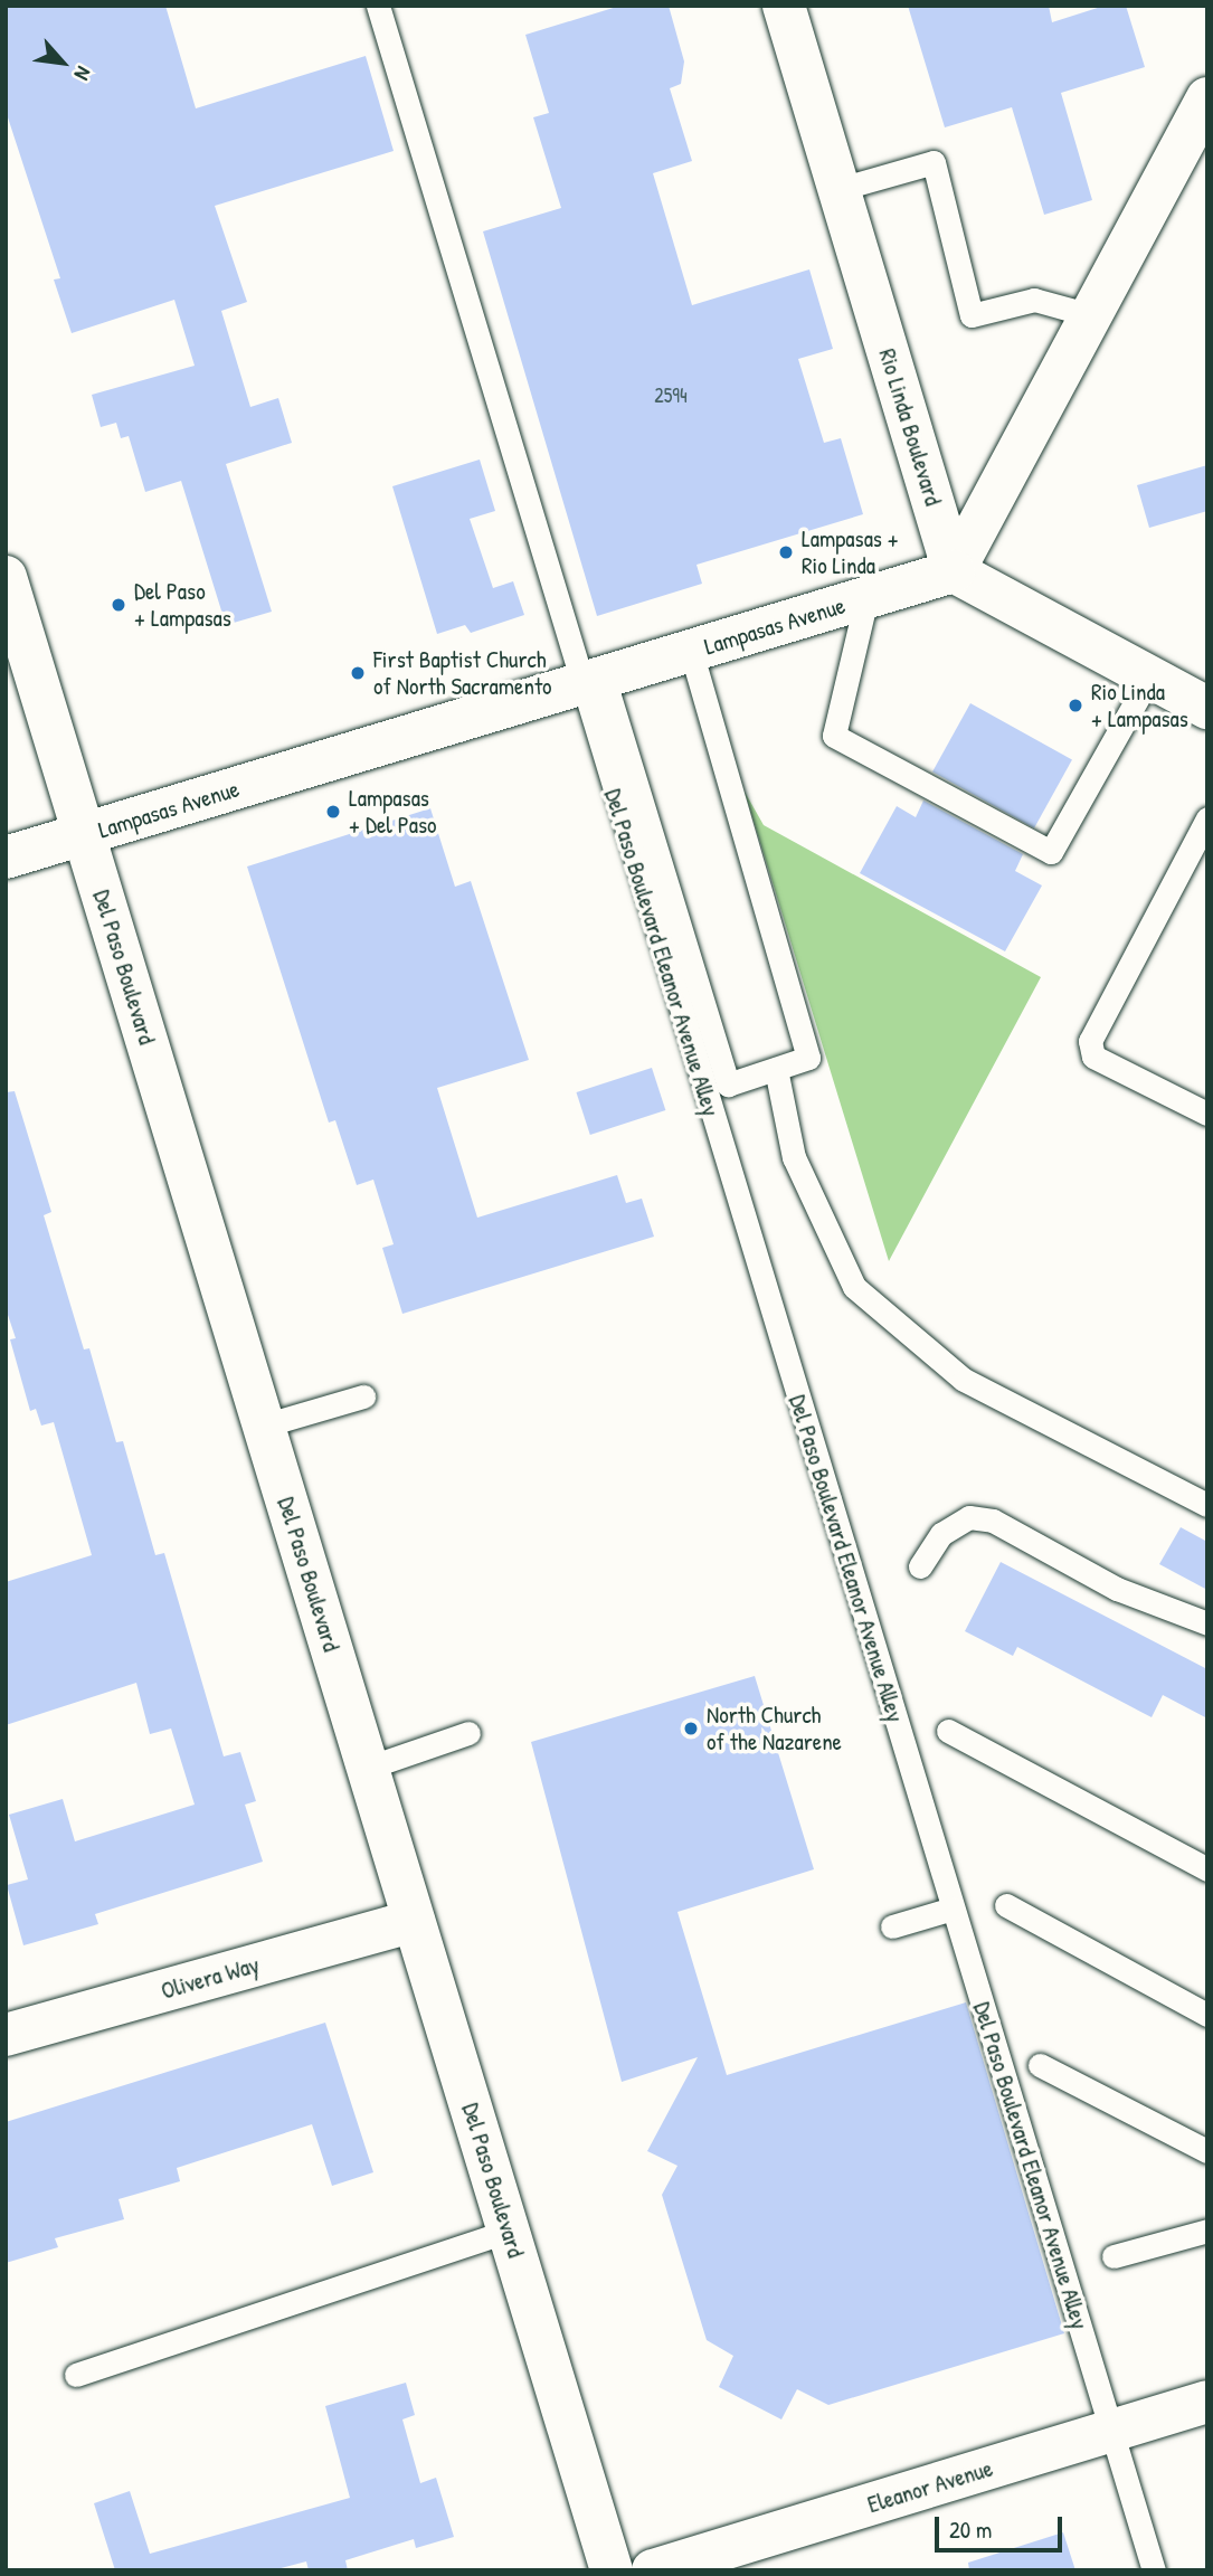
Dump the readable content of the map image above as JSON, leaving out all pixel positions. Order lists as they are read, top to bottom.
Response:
{
  "streets": {
    "main road": [
      "Rio Linda Boulevard",
      "Lampasas Avenue",
      "Del Paso Boulevard",
      "Olivera Way",
      "Eleanor Avenue"
    ],
    "lane": ["Del Paso Boulevard Eleanor Avenue Alley"]
  },
  "crossings": [
    ["Rio Linda Boulevard", "Lampasas Avenue"],
    ["Lampasas Avenue", "Del Paso Boulevard Eleanor Avenue Alley"],
    ["Lampasas Avenue", "Del Paso Boulevard"],
    ["Del Paso Boulevard Eleanor Avenue Alley", "Eleanor Avenue"],
    ["Del Paso Boulevard", "Olivera Way"]
  ],
  "places": [
    "Lampasas + Rio Linda",
    "Del Paso + Lampasas",
    "First Baptist Church of North Sacramento",
    "Rio Linda + Lampasas",
    "Lampasas + Del Paso",
    "North Church of the Nazarene"
  ],
  "house_numbers": ["2594"],
  "scale_bar": "20 m",
  "north": "bottom right"
}
